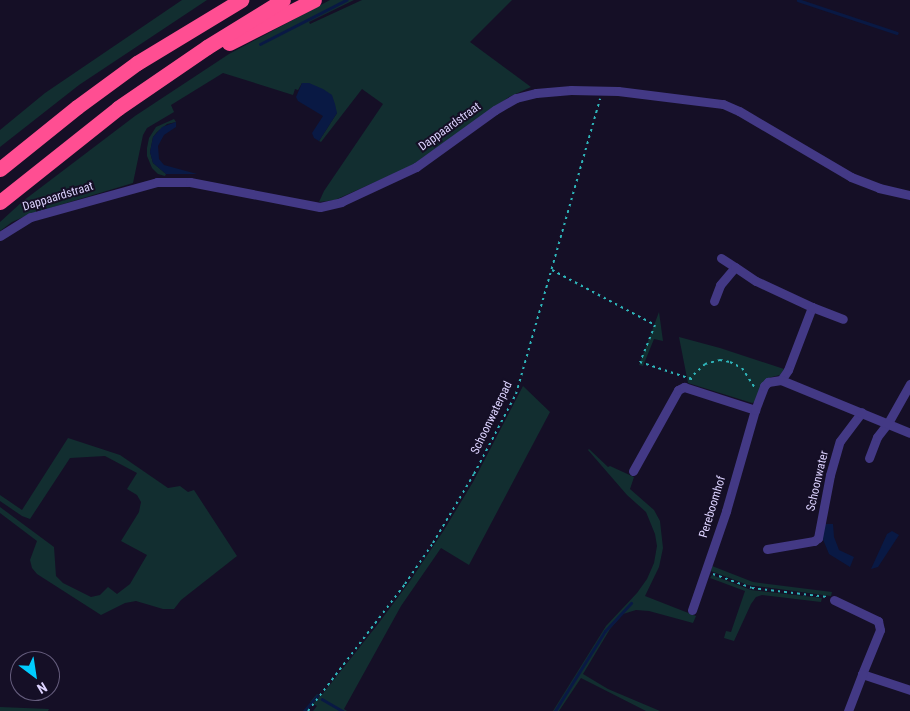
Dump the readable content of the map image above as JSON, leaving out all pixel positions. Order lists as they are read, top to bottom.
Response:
{
  "streets": {
    "street": ["Dappaardstraat", "Schoonwater", "Pereboomhof"],
    "path": ["Schoonwaterpad"]
  },
  "crossings": [
    ["Dappaardstraat", "Schoonwaterpad"]
  ],
  "north": "bottom right"
}
